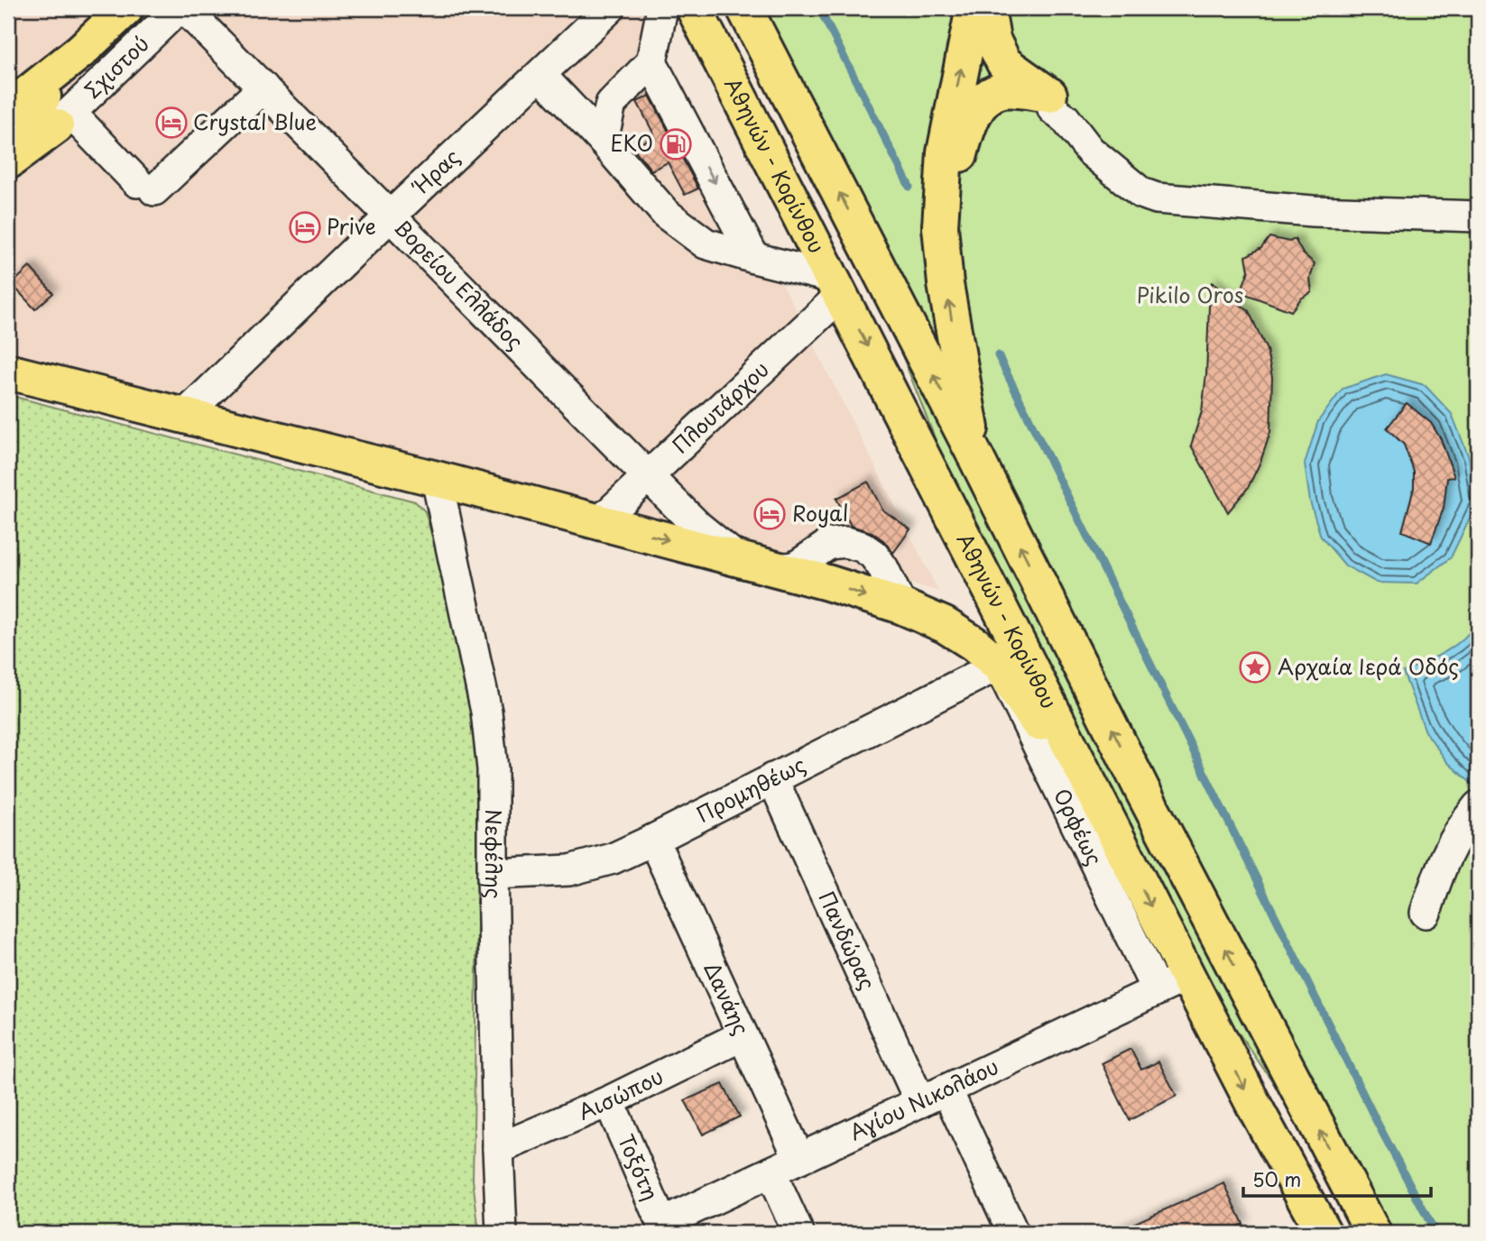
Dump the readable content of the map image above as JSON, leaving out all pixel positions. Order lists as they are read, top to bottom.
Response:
{
  "streets": {
    "main road": ["Σχιστού", "Αθηνών - Κορίνθου"],
    "street": [
      "Ήρας",
      "Βορείου Ελλάδος",
      "Πλουτάρχου",
      "Προμηθέως",
      "Ορφέως",
      "Νεφέλης",
      "Πανδώρας",
      "Δανάης",
      "Αισώπου",
      "Αγίου Νικολάου",
      "Τοξότη"
    ]
  },
  "crossings": [
    ["Αθηνών - Κορίνθου", "Πλουτάρχου"],
    ["Αθηνών - Κορίνθου", "Ορφέως"],
    ["Αθηνών - Κορίνθου", "Αγίου Νικολάου"],
    ["Ήρας", "Βορείου Ελλάδος"],
    ["Βορείου Ελλάδος", "Πλουτάρχου"],
    ["Προμηθέως", "Ορφέως"],
    ["Προμηθέως", "Νεφέλης"],
    ["Προμηθέως", "Πανδώρας"],
    ["Προμηθέως", "Δανάης"],
    ["Ορφέως", "Αγίου Νικολάου"],
    ["Νεφέλης", "Αισώπου"],
    ["Πανδώρας", "Αγίου Νικολάου"],
    ["Δανάης", "Αισώπου"],
    ["Δανάης", "Αγίου Νικολάου"],
    ["Αισώπου", "Τοξότη"],
    ["Αγίου Νικολάου", "Τοξότη"]
  ],
  "parks": ["Pikilo Oros"],
  "places": {
    "hotel": ["Crystal Blue", "Prive", "Royal"],
    "fuel station": ["EKO"],
    "place": ["Αρχαία Ιερά Οδός"]
  },
  "scale_bar": "50 m"
}
